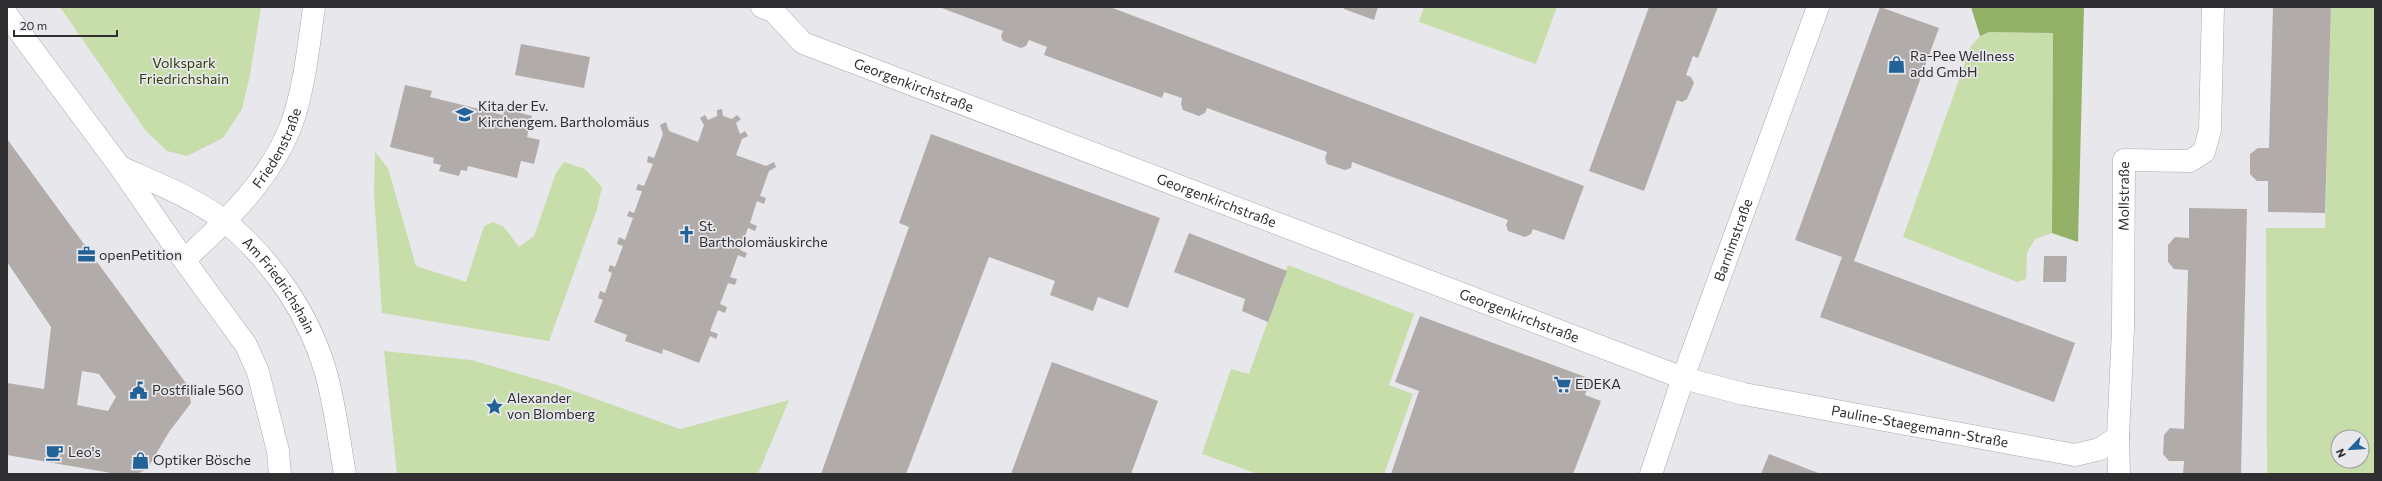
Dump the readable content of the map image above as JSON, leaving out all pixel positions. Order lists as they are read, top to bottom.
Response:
{
  "streets": {
    "street": [
      "Georgenkirchstraße",
      "Friedenstraße",
      "Mollstraße",
      "Barnimstraße",
      "Am Friedrichshain",
      "Pauline-Staegemann-Straße"
    ]
  },
  "crossings": [
    ["Georgenkirchstraße", "Barnimstraße"],
    ["Georgenkirchstraße", "Pauline-Staegemann-Straße"],
    ["Friedenstraße", "Am Friedrichshain"],
    ["Mollstraße", "Pauline-Staegemann-Straße"],
    ["Barnimstraße", "Pauline-Staegemann-Straße"]
  ],
  "parks": ["Volkspark Friedrichshain"],
  "places": {
    "shop": ["Ra-Pee Wellness add GmbH", "Optiker Bösche"],
    "school or university": ["Kita der Ev. Kirchengem. Bartholomäus"],
    "church": ["St. Bartholomäuskirche"],
    "office": ["openPetition"],
    "supermarket": ["EDEKA"],
    "public building": ["Postfiliale 560"],
    "place": ["Alexander von Blomberg"],
    "cafe": ["Leo's"]
  },
  "scale_bar": "20 m",
  "north": "bottom left"
}
